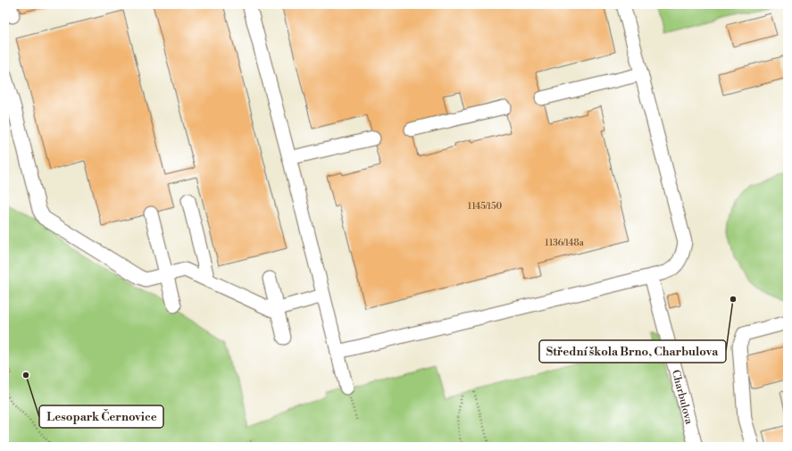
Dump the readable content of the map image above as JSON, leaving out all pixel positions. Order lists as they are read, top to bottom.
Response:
{
  "streets": {
    "street": ["Charbulova"]
  },
  "places": ["Střední škola Brno, Charbulova", "Lesopark Černovice"],
  "house_numbers": ["1145/150", "1136/148a"]
}
